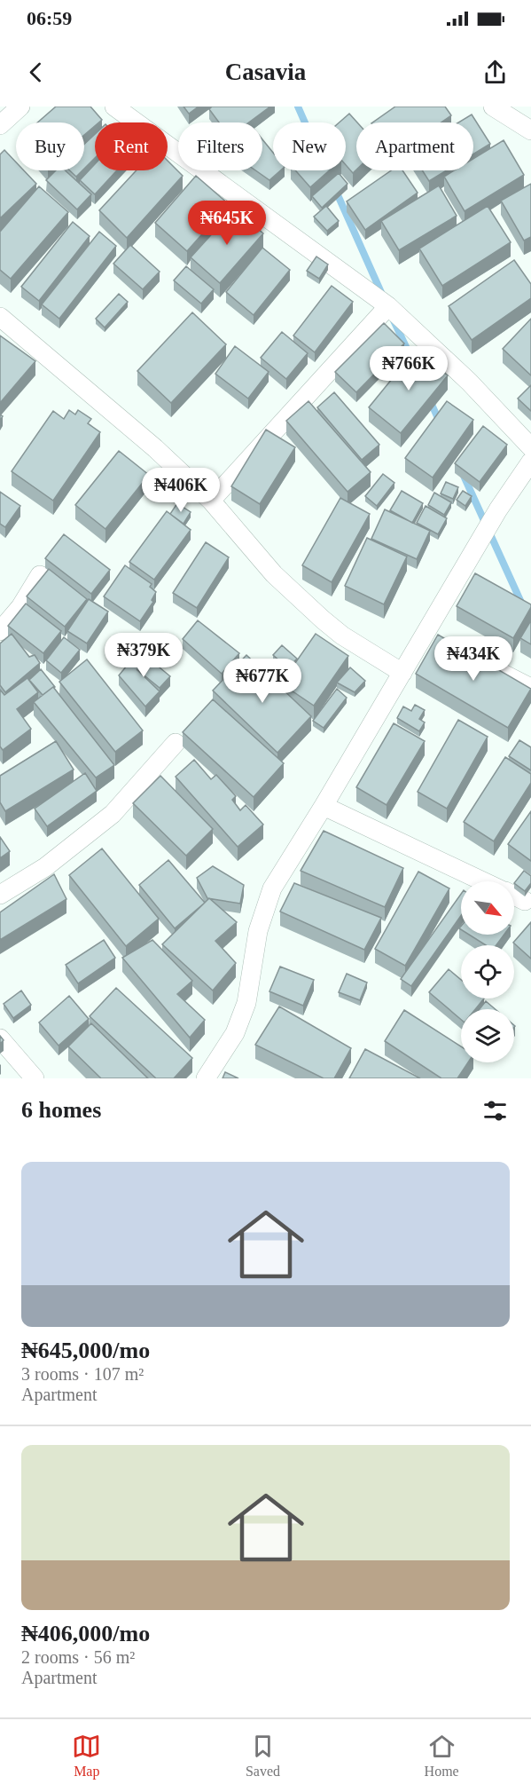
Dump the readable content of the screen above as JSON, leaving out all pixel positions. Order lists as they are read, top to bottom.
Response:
{
  "north": "bottom right",
  "page": {
    "status": "06:59",
    "header": "Casavia",
    "chip": [
      "Buy",
      "Rent",
      "Filters",
      "New",
      "Apartment"
    ],
    "price": [
      "₦645K",
      "₦766K",
      "₦406K",
      "₦379K",
      "₦434K",
      "₦677K"
    ],
    "heading": "6 homes",
    "list": [
      {
        "name": "₦645,000/mo",
        "note": "3 rooms · 107 m² · Apartment"
      },
      {
        "name": "₦406,000/mo",
        "note": "2 rooms · 56 m² · Apartment"
      }
    ],
    "tabs": ["Map", "Saved", "Home"]
  }
}
